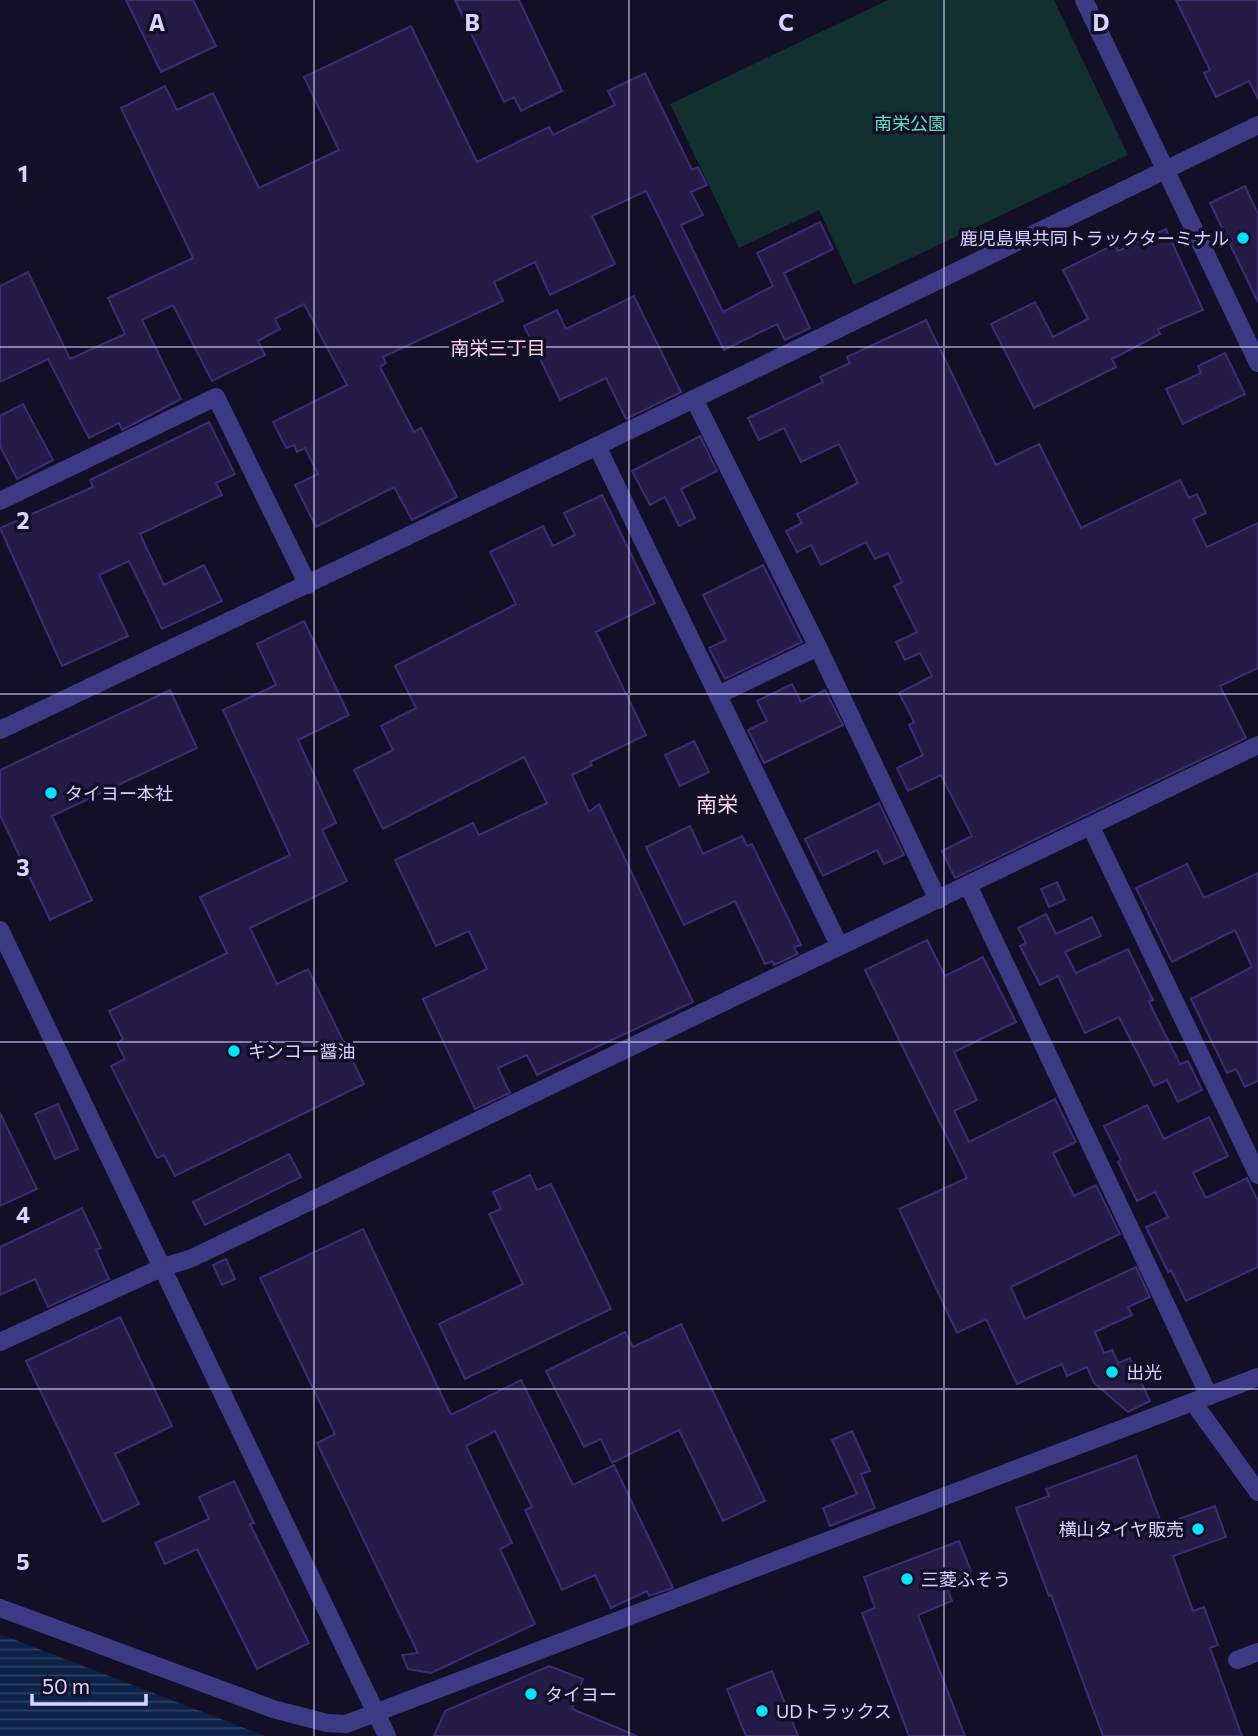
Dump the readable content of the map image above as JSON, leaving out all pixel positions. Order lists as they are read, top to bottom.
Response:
{
  "districts": ["南栄三丁目", "南栄"],
  "parks": ["南栄公園"],
  "places": [
    "鹿児島県共同トラックターミナル",
    "タイヨー本社",
    "キンコー醤油",
    "出光",
    "横山タイヤ販売",
    "三菱ふそう",
    "タイヨー",
    "UDトラックス"
  ],
  "scale_bar": "50 m",
  "grid": {
    "columns": [
      "A",
      "B",
      "C",
      "D"
    ],
    "rows": [
      "1",
      "2",
      "3",
      "4",
      "5"
    ]
  }
}
